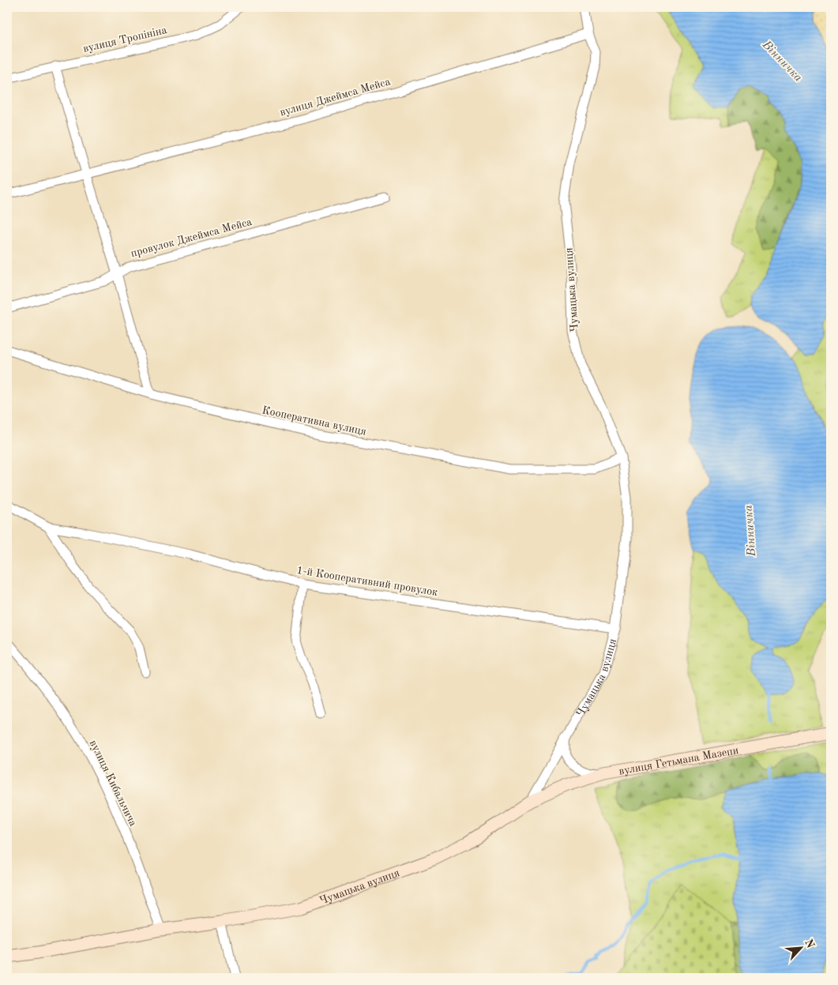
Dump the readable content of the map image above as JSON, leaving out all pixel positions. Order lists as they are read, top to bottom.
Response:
{
  "streets": {
    "street": [
      "вулиця Тропініна",
      "вулиця Джеймса Мейса",
      "провулок Джеймса Мейса",
      "Чумацька вулиця",
      "Кооперативна вулиця",
      "1-й Кооперативний провулок",
      "вулиця Гетьмана Мазепи",
      "вулиця Кибальчича"
    ]
  },
  "crossings": [
    ["вулиця Джеймса Мейса", "Чумацька вулиця"],
    ["Чумацька вулиця", "Кооперативна вулиця"],
    ["Чумацька вулиця", "1-й Кооперативний провулок"],
    ["Чумацька вулиця", "вулиця Гетьмана Мазепи"],
    ["Чумацька вулиця", "вулиця Кибальчича"]
  ],
  "water": ["Вінничка"],
  "north": "top right"
}
